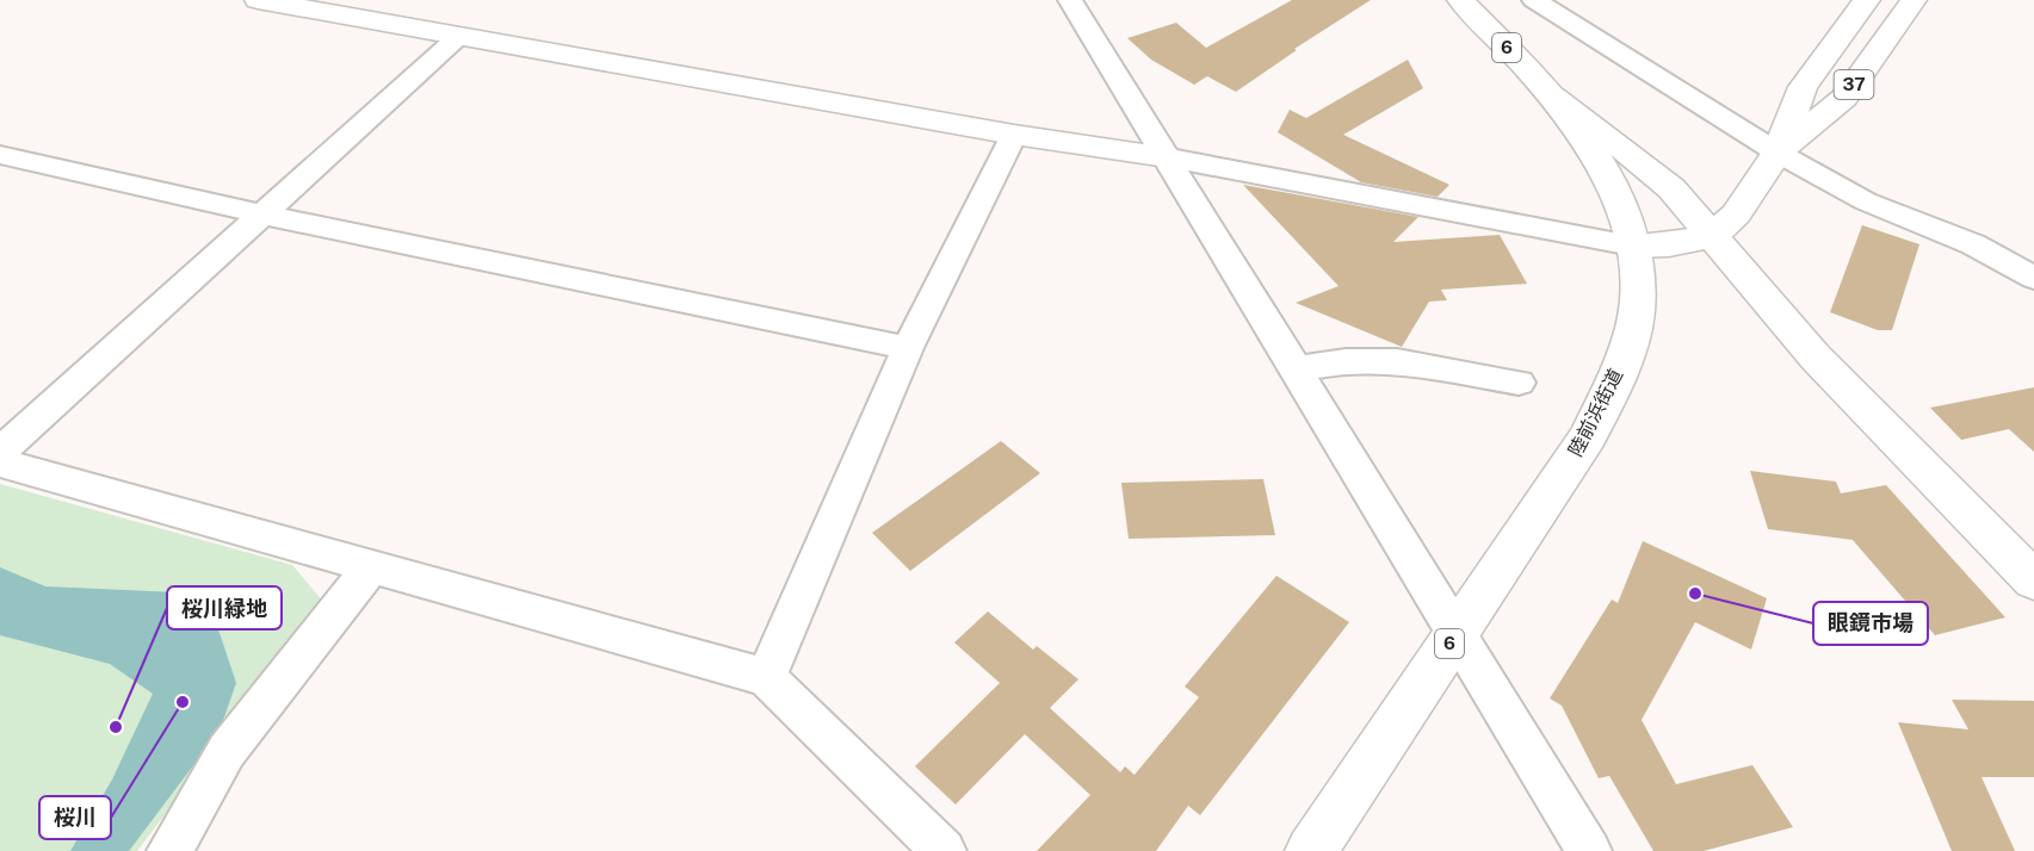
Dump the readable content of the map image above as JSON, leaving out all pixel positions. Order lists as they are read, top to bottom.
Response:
{
  "streets": {
    "main road": ["6", "37", "陸前浜街道"]
  },
  "places": ["眼鏡市場", "桜川", "桜川緑地"]
}
